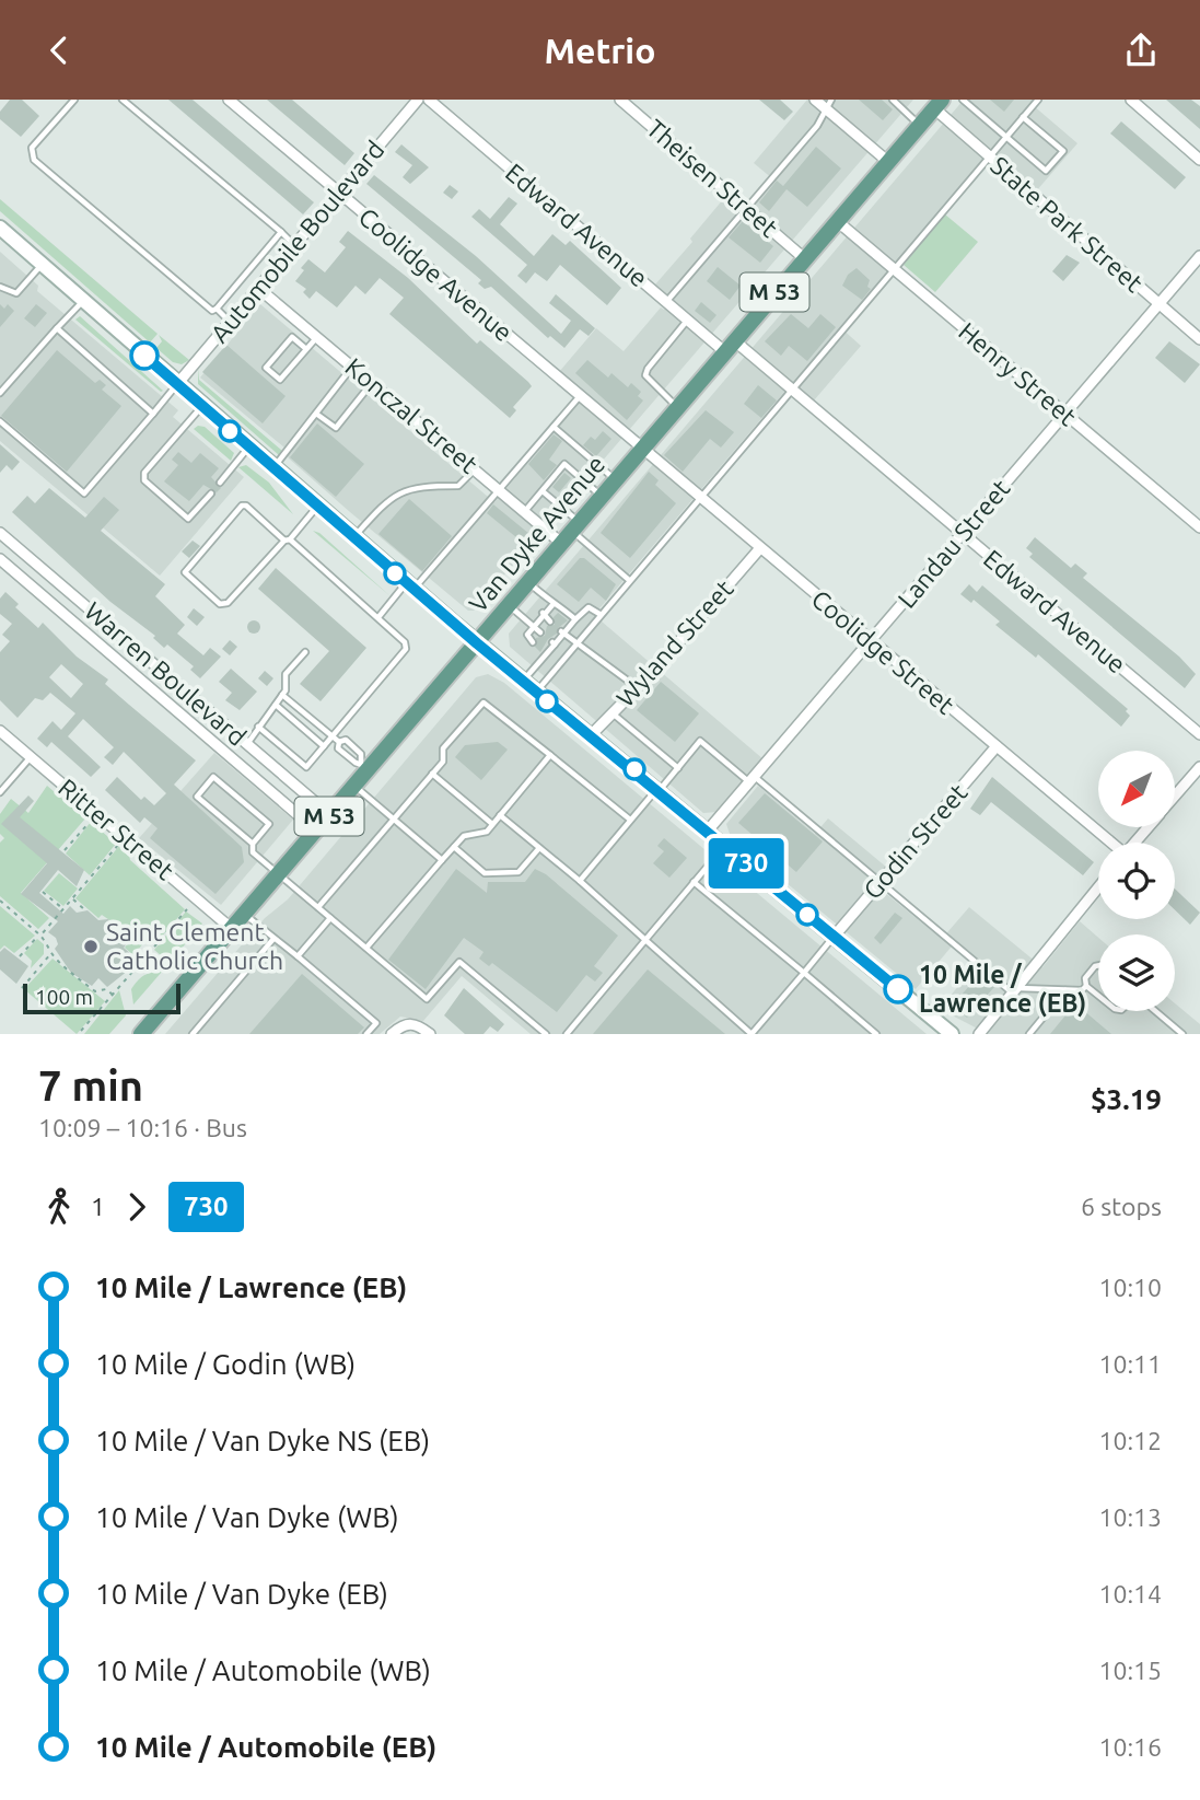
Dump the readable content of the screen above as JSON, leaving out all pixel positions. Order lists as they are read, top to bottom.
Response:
{
  "streets": {
    "main road": ["M 53", "Van Dyke Avenue"],
    "street": [
      "Theisen Street",
      "State Park Street",
      "Edward Avenue",
      "Automobile Boulevard",
      "Coolidge Avenue",
      "Henry Street",
      "Konczal Street",
      "Landau Street",
      "Wyland Street",
      "Coolidge Street",
      "Warren Boulevard",
      "Ritter Street",
      "Godin Street"
    ]
  },
  "crossings": [
    ["Theisen Street", "Van Dyke Avenue"],
    ["State Park Street", "Van Dyke Avenue"],
    ["State Park Street", "Landau Street"],
    ["Edward Avenue", "Van Dyke Avenue"],
    ["Edward Avenue", "Landau Street"],
    ["Automobile Boulevard", "Coolidge Avenue"],
    ["Automobile Boulevard", "Konczal Street"],
    ["Coolidge Avenue", "Van Dyke Avenue"],
    ["Coolidge Avenue", "Coolidge Street"],
    ["Henry Street", "Van Dyke Avenue"],
    ["Henry Street", "Landau Street"],
    ["Konczal Street", "Van Dyke Avenue"],
    ["Van Dyke Avenue", "Coolidge Street"],
    ["Van Dyke Avenue", "Warren Boulevard"],
    ["Van Dyke Avenue", "Ritter Street"],
    ["Landau Street", "Coolidge Street"],
    ["Wyland Street", "Coolidge Street"],
    ["Coolidge Street", "Godin Street"]
  ],
  "places": ["Saint Clement Catholic Church", "10 Mile / Lawrence (EB)"],
  "lines": ["bus line 730"],
  "scale_bar": "100 m",
  "north": "bottom left",
  "page": {
    "header": "Metrio",
    "on_map": "730",
    "scale": "100 m",
    "heading": ["7 min", "10:09 – 10:16 · Bus", "$3.19"],
    "legs": ["1", "730", "6 stops"],
    "list": [
      {
        "name": "10 Mile / Lawrence (EB)",
        "value": "10:10"
      },
      {
        "name": "10 Mile / Godin (WB)",
        "value": "10:11"
      },
      {
        "name": "10 Mile / Van Dyke NS (EB)",
        "value": "10:12"
      },
      {
        "name": "10 Mile / Van Dyke (WB)",
        "value": "10:13"
      },
      {
        "name": "10 Mile / Van Dyke (EB)",
        "value": "10:14"
      },
      {
        "name": "10 Mile / Automobile (WB)",
        "value": "10:15"
      },
      {
        "name": "10 Mile / Automobile (EB)",
        "value": "10:16"
      }
    ]
  }
}
